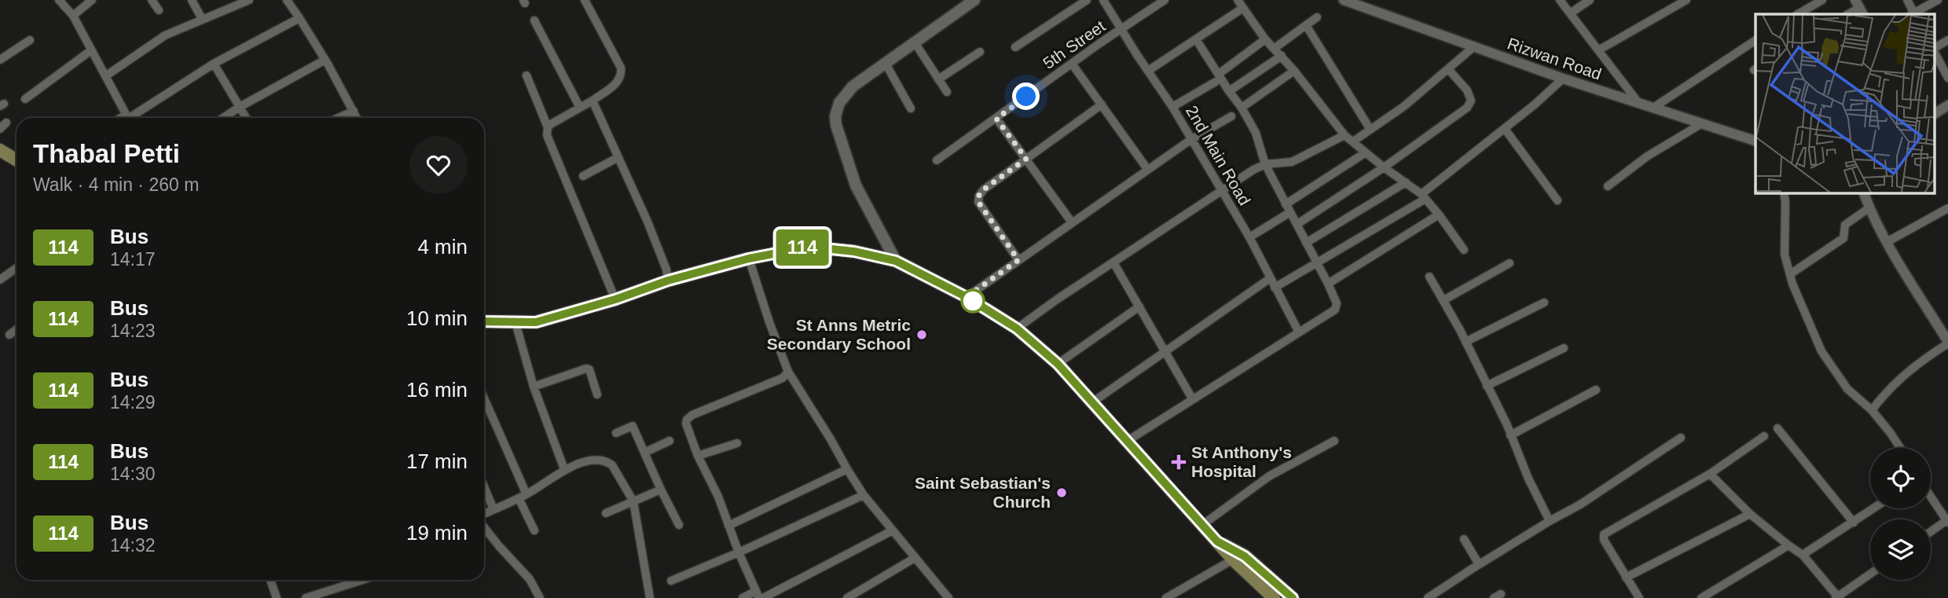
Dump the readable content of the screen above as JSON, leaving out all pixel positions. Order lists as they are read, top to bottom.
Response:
{
  "streets": {
    "street": ["5th Street", "Rizwan Road", "2nd Main Road"]
  },
  "crossings": [
    ["5th Street", "2nd Main Road"]
  ],
  "places": {
    "other": ["St Anns Metric Secondary School", "Saint Sebastian's Church"],
    "health": ["St Anthony's Hospital"]
  },
  "lines": ["bus line 114"],
  "page": {
    "on_map": "114",
    "heading": ["Thabal Petti", "Walk · 4 min · 260 m"],
    "list": [
      {
        "mark": "114",
        "name": "Bus",
        "note": "14:17",
        "value": "4 min"
      },
      {
        "mark": "114",
        "name": "Bus",
        "note": "14:23",
        "value": "10 min"
      },
      {
        "mark": "114",
        "name": "Bus",
        "note": "14:29",
        "value": "16 min"
      },
      {
        "mark": "114",
        "name": "Bus",
        "note": "14:30",
        "value": "17 min"
      },
      {
        "mark": "114",
        "name": "Bus",
        "note": "14:32",
        "value": "19 min"
      }
    ]
  }
}
